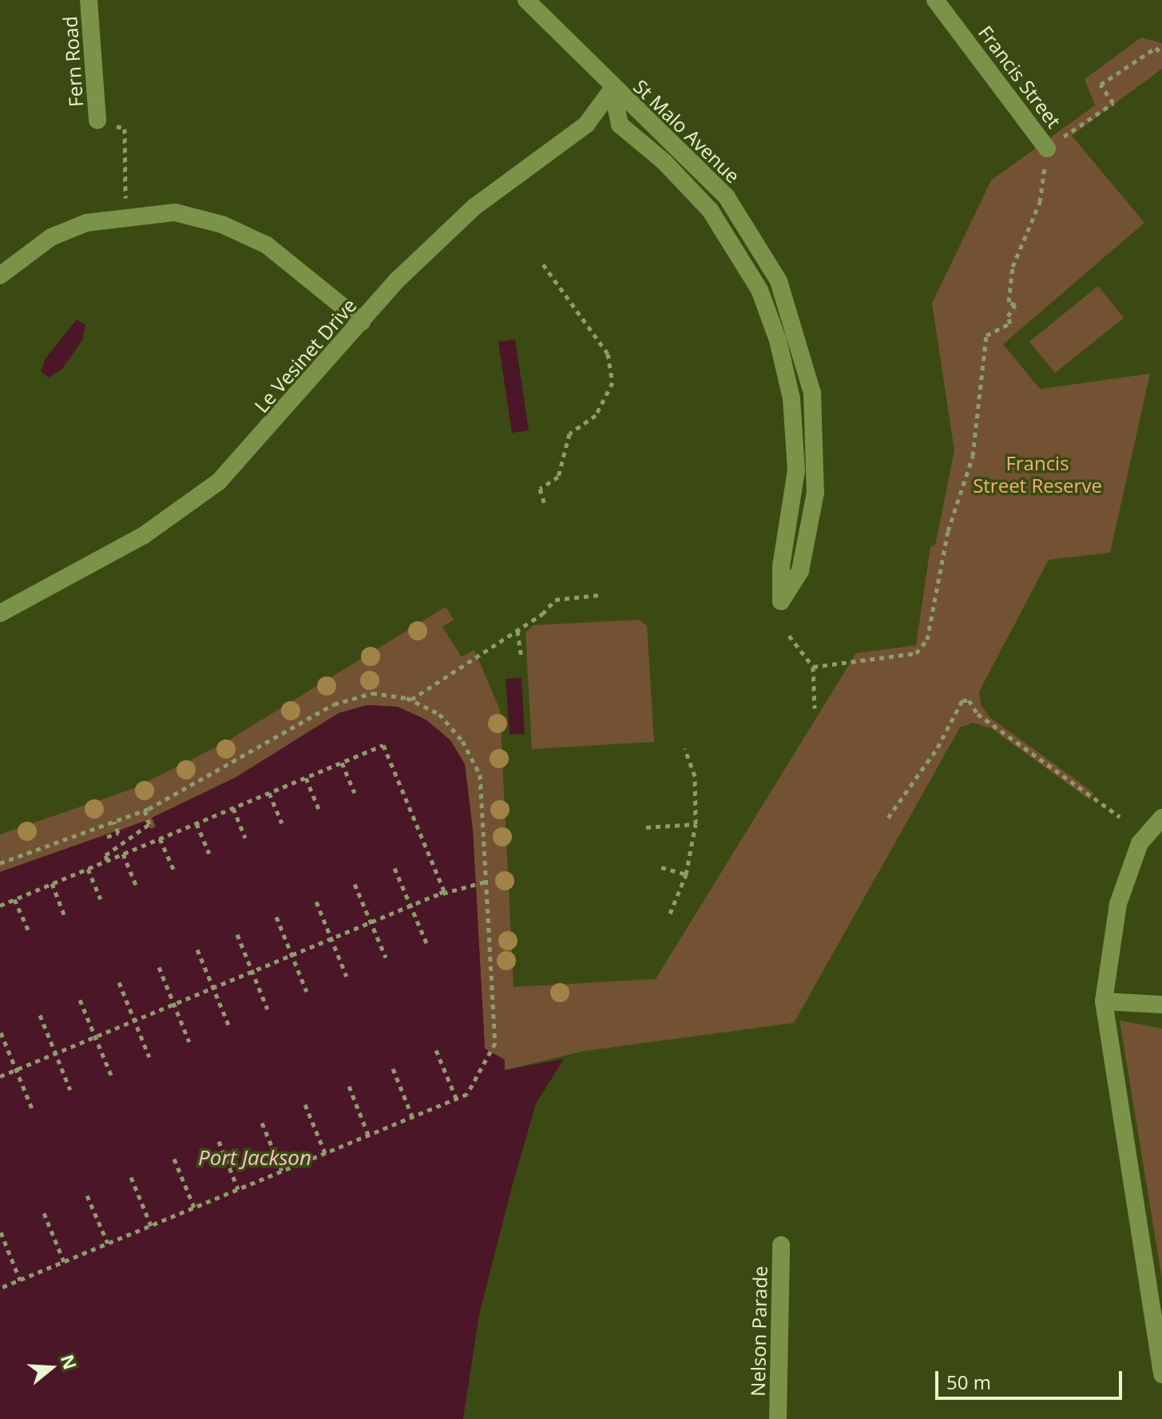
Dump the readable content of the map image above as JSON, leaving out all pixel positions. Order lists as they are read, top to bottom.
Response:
{
  "streets": {
    "street": [
      "Fern Road",
      "Francis Street",
      "St Malo Avenue",
      "Le Vesinet Drive",
      "Nelson Parade"
    ]
  },
  "crossings": [
    ["St Malo Avenue", "Le Vesinet Drive"]
  ],
  "water": ["Port Jackson"],
  "parks": ["Francis Street Reserve"],
  "scale_bar": "50 m",
  "north": "right"
}
